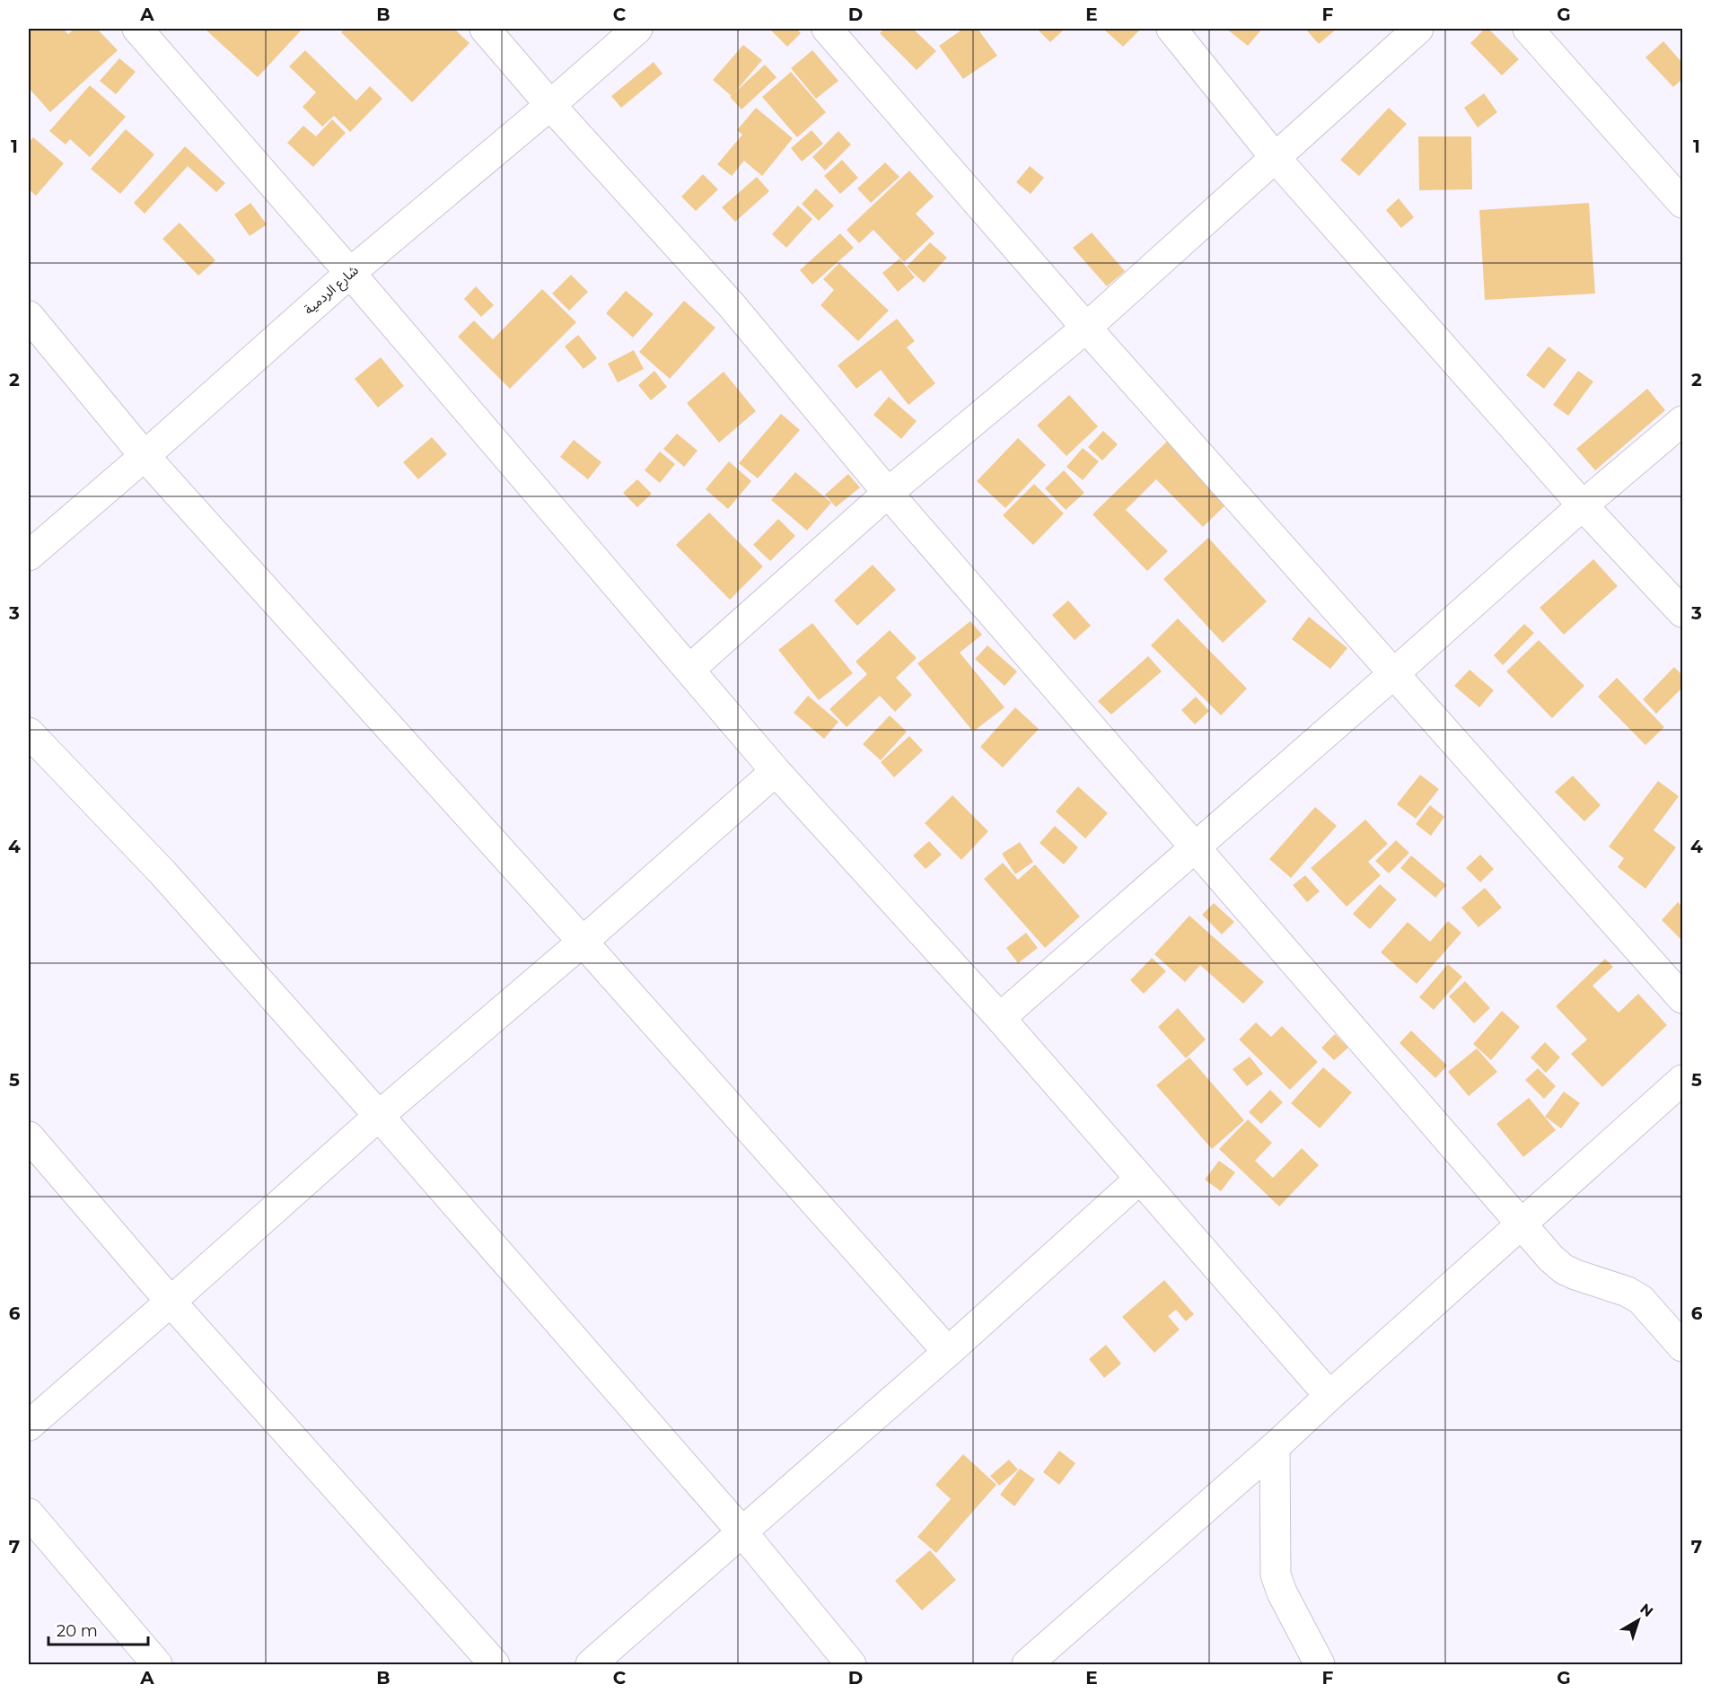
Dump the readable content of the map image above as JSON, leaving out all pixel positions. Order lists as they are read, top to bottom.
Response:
{
  "streets": {
    "street": ["شارع الردمية"]
  },
  "scale_bar": "20 m",
  "north": "top right",
  "grid": {
    "columns": [
      "A",
      "B",
      "C",
      "D",
      "E",
      "F",
      "G"
    ],
    "rows": [
      "1",
      "2",
      "3",
      "4",
      "5",
      "6",
      "7"
    ]
  }
}
